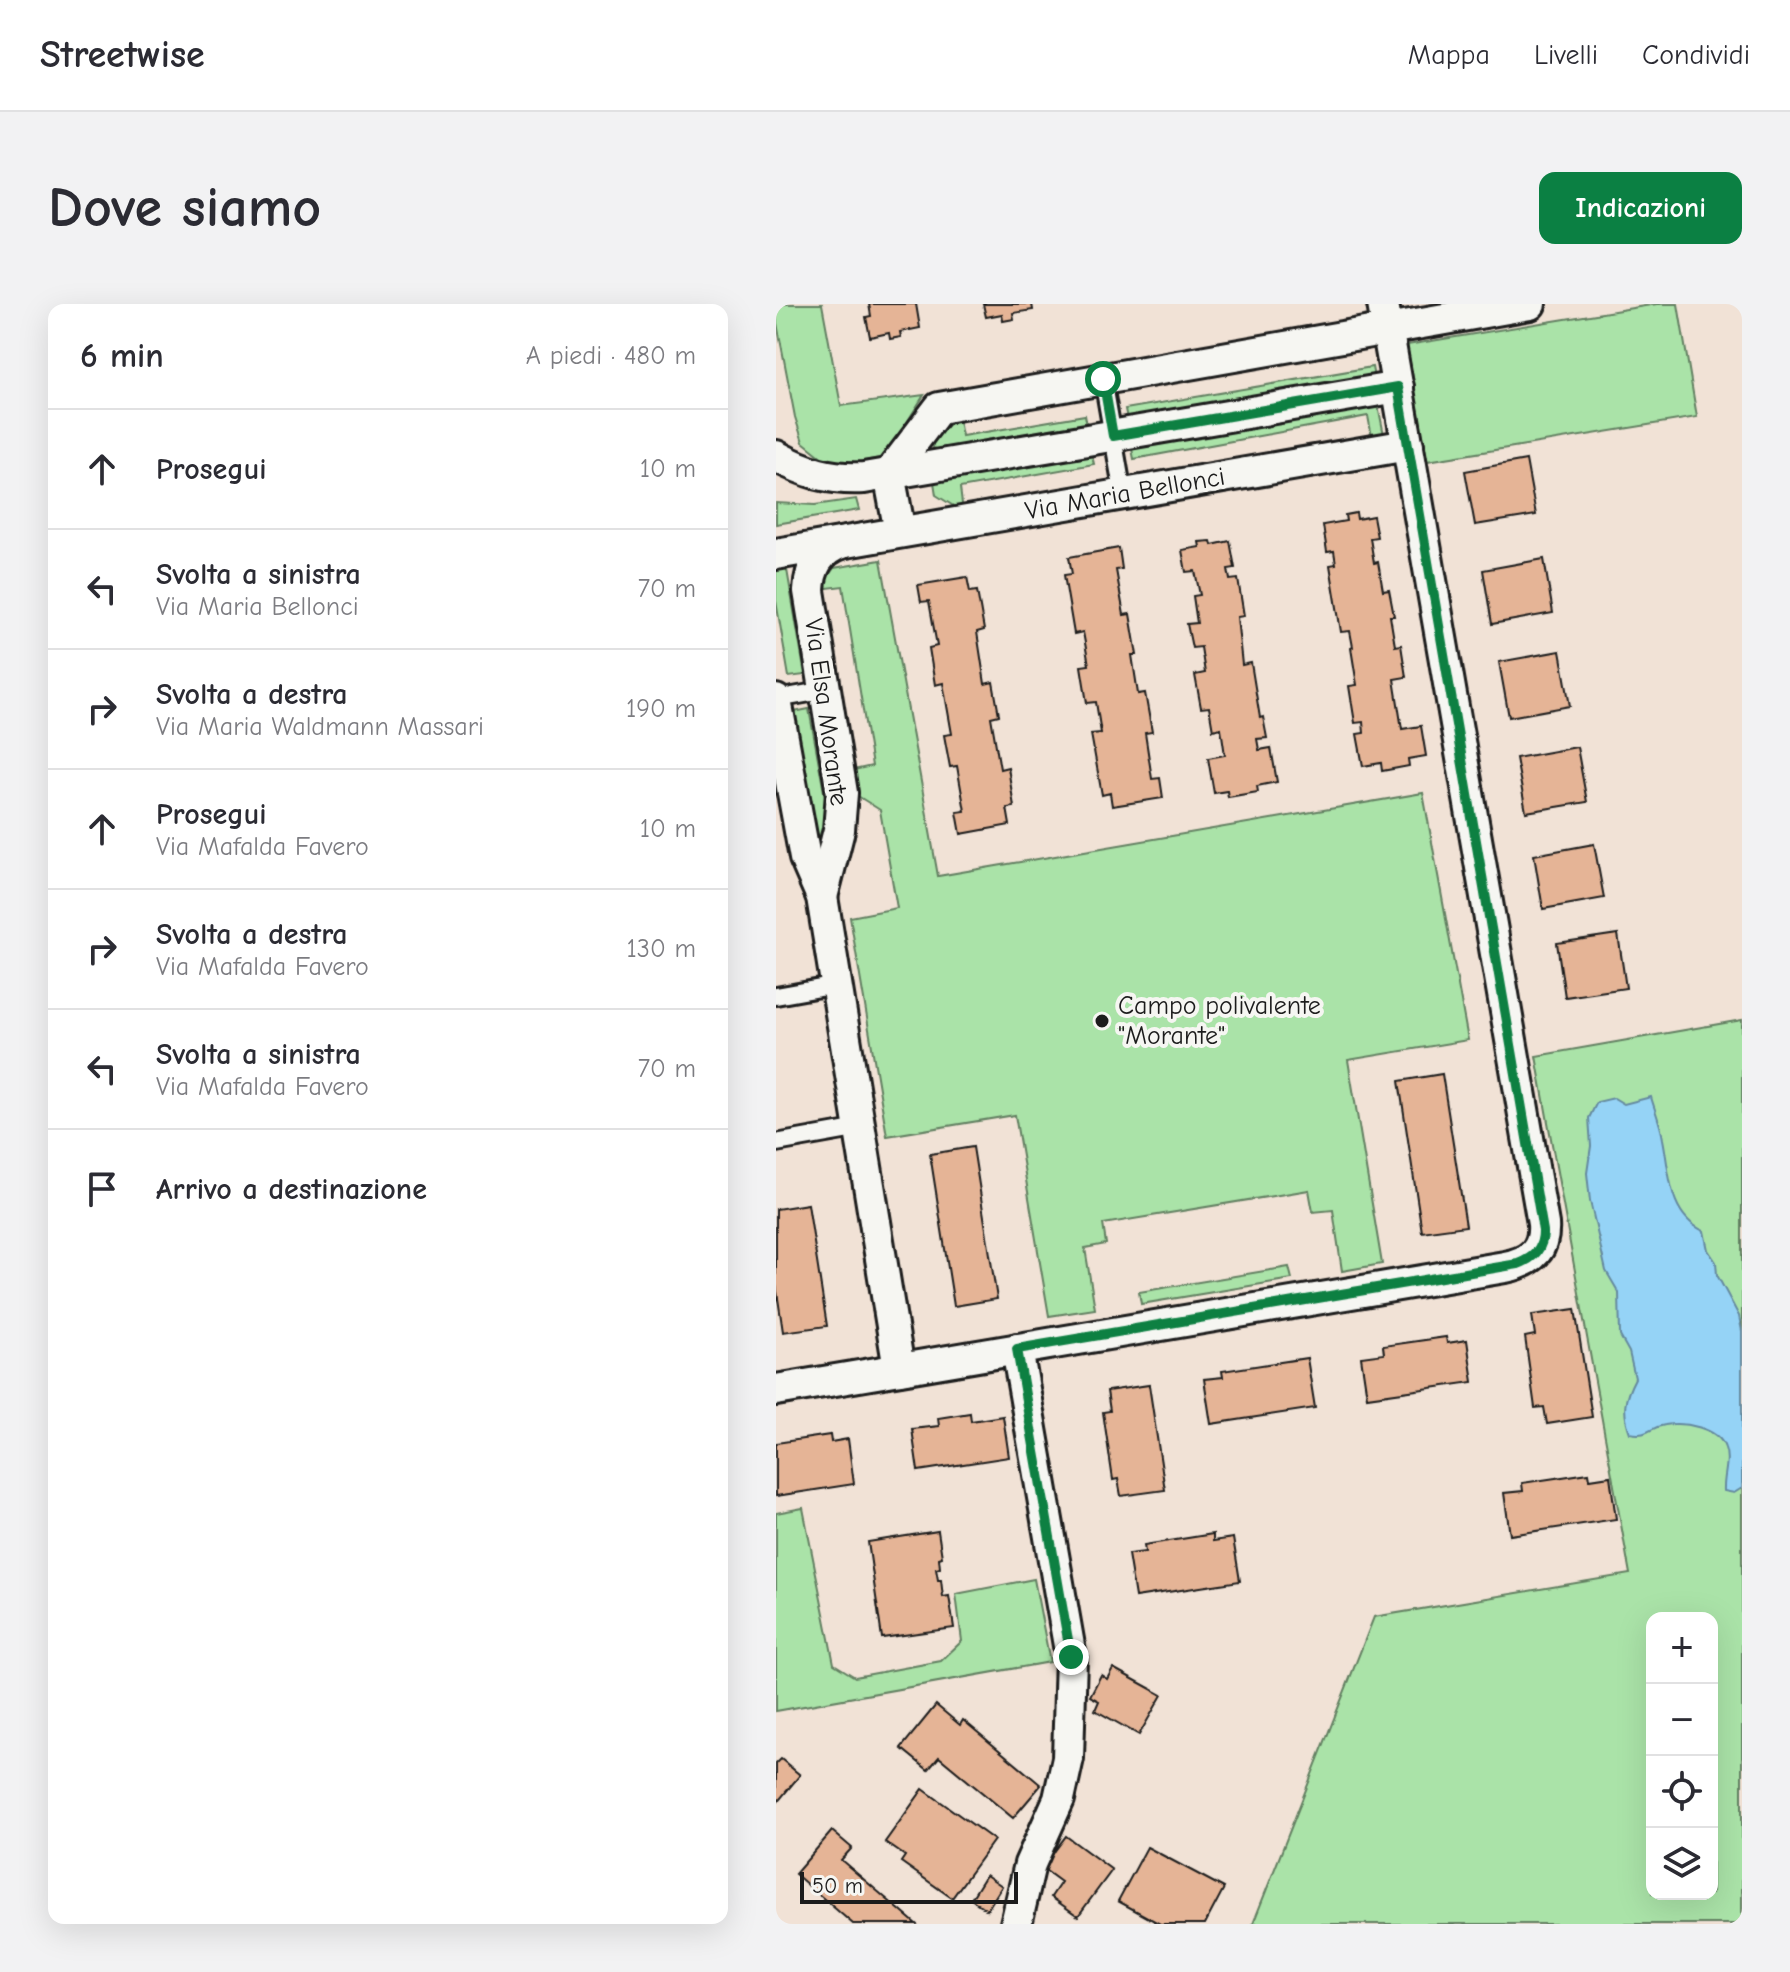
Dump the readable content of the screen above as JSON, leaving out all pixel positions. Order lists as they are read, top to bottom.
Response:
{
  "streets": {
    "street": ["Via Maria Bellonci", "Via Elsa Morante"]
  },
  "crossings": [
    ["Via Maria Bellonci", "Via Elsa Morante"]
  ],
  "places": ["Campo polivalente \"Morante\""],
  "scale_bar": "50 m",
  "page": {
    "header": "Streetwise",
    "nav": ["Mappa", "Livelli", "Condividi"],
    "buttons": "Indicazioni",
    "title": "Dove siamo",
    "heading": ["6 min", "A piedi · 480 m"],
    "list": [
      ["Prosegui", "10 m"],
      ["Svolta a sinistra", "Via Maria Bellonci", "70 m"],
      ["Svolta a destra", "Via Maria Waldmann Massari", "190 m"],
      ["Prosegui", "Via Mafalda Favero", "10 m"],
      ["Svolta a destra", "Via Mafalda Favero", "130 m"],
      ["Svolta a sinistra", "Via Mafalda Favero", "70 m"],
      "Arrivo a destinazione"
    ],
    "map_buttons": ["+", "−"],
    "scale": "50 m"
  }
}
